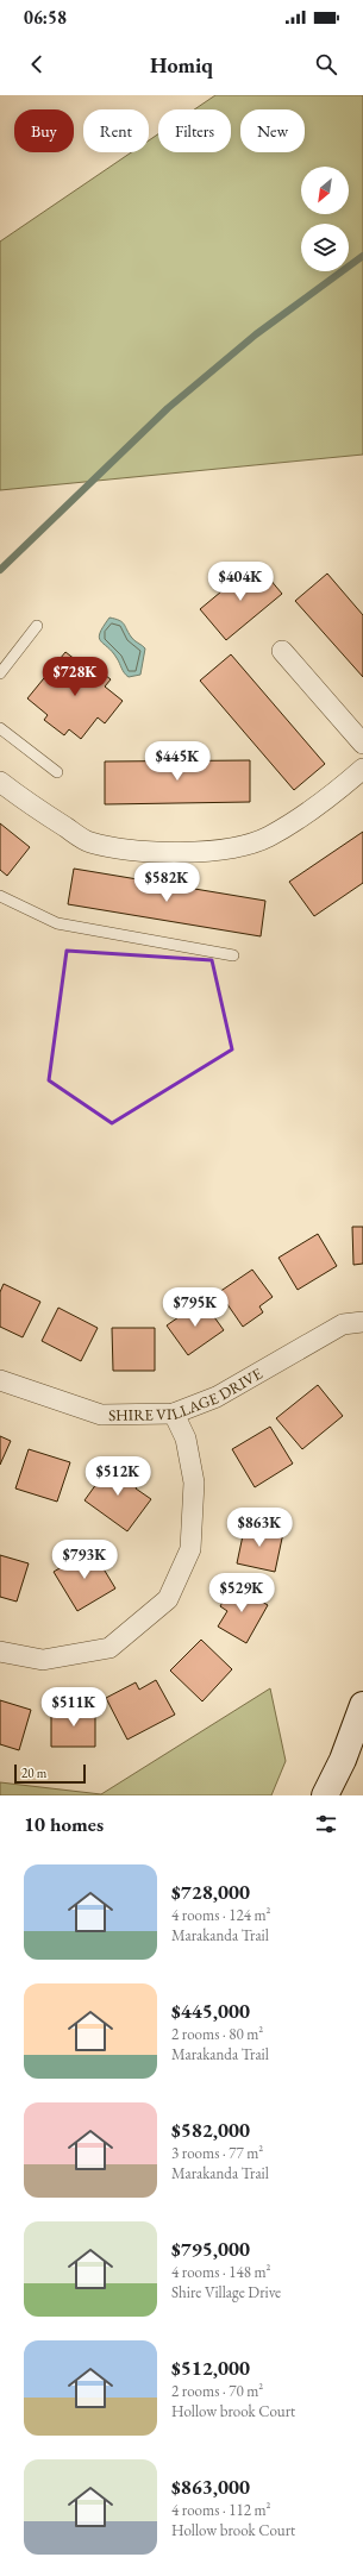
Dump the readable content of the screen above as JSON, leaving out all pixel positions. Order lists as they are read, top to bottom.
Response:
{
  "streets": {
    "street": ["SHIRE VILLAGE DRIVE"]
  },
  "scale_bar": "20 m",
  "north": "bottom left",
  "page": {
    "status": "06:58",
    "header": "Homiq",
    "chip": [
      "Buy",
      "Rent",
      "Filters",
      "New"
    ],
    "price": [
      "$404K",
      "$728K",
      "$445K",
      "$582K",
      "$795K",
      "$512K",
      "$863K",
      "$793K",
      "$529K",
      "$511K"
    ],
    "scale": "20 m",
    "heading": "10 homes",
    "list": [
      {
        "name": "$728,000",
        "note": "4 rooms · 124 m² · Marakanda Trail"
      },
      {
        "name": "$445,000",
        "note": "2 rooms · 80 m² · Marakanda Trail"
      },
      {
        "name": "$582,000",
        "note": "3 rooms · 77 m² · Marakanda Trail"
      },
      {
        "name": "$795,000",
        "note": "4 rooms · 148 m² · Shire Village Drive"
      },
      {
        "name": "$512,000",
        "note": "2 rooms · 70 m² · Hollow brook Court"
      },
      {
        "name": "$863,000",
        "note": "4 rooms · 112 m² · Hollow brook Court"
      }
    ]
  }
}
